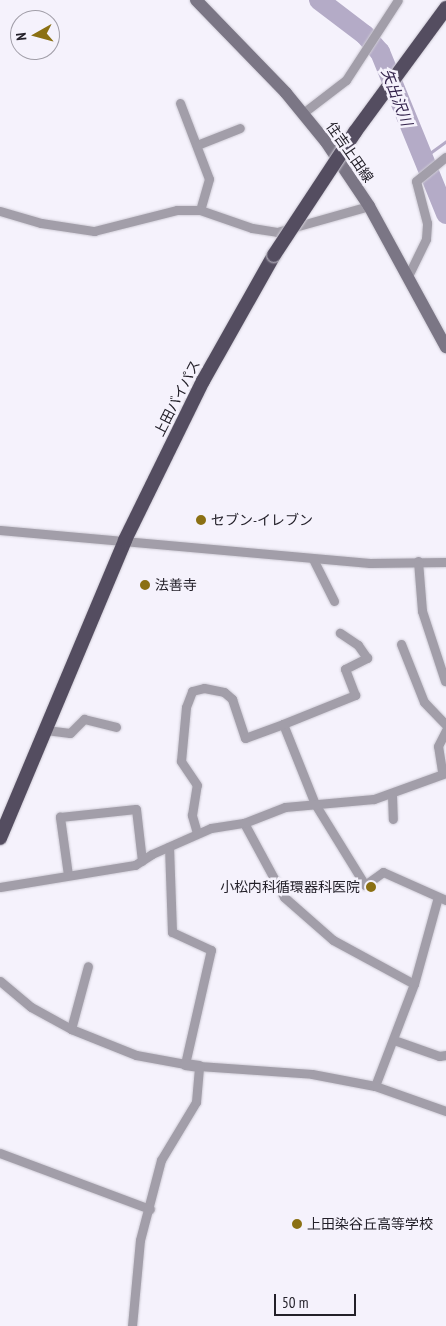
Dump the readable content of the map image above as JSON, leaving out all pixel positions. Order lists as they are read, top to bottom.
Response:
{
  "streets": {
    "highway": ["上田バイパス"],
    "main road": ["住吉上田線"]
  },
  "water": ["矢出沢川"],
  "places": [
    "セブン-イレブン",
    "法善寺",
    "小松内科循環器科医院",
    "上田染谷丘高等学校"
  ],
  "scale_bar": "50 m",
  "north": "left"
}
